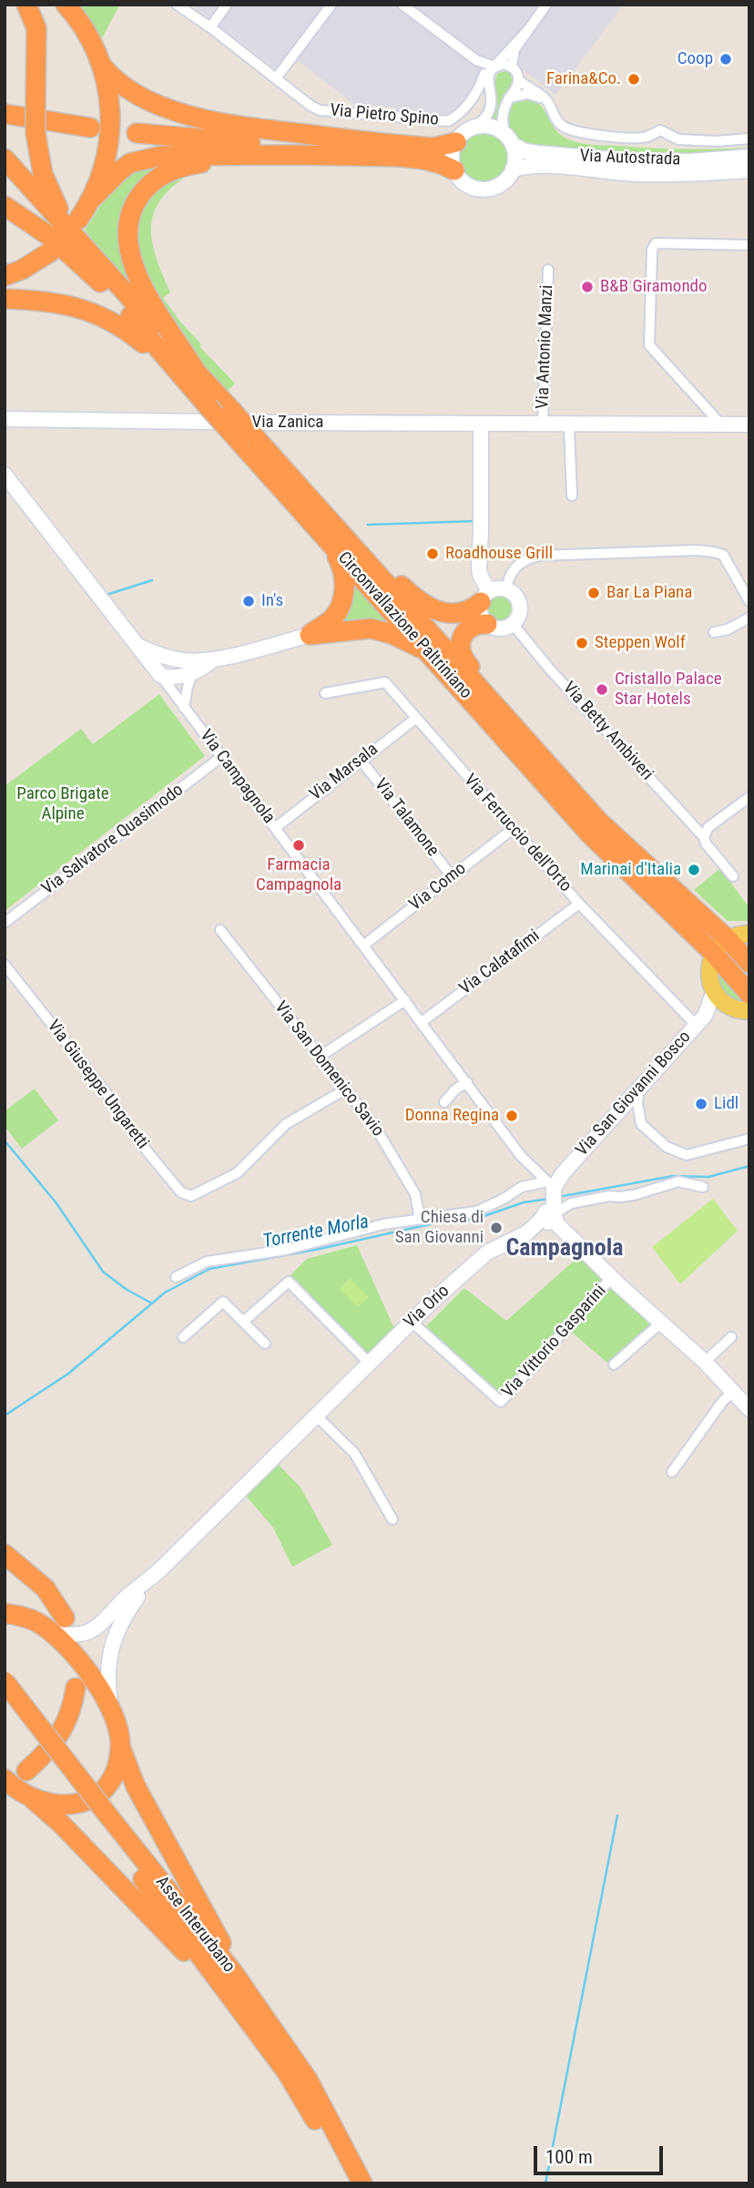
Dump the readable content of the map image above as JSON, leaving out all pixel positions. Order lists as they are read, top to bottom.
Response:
{
  "streets": {
    "highway": ["Circonvallazione Paltriniano", "Asse Interurbano"],
    "main road": [
      "Via Autostrada",
      "Via Zanica",
      "Via Campagnola",
      "Via San Giovanni Bosco",
      "Via Orio",
      "Via Vittorio Gasparini"
    ],
    "street": [
      "Via Pietro Spino",
      "Via Antonio Manzi",
      "Via Betty Ambiveri",
      "Via Marsala",
      "Via Talamone",
      "Via Ferruccio dell'Orto",
      "Via Salvatore Quasimodo",
      "Via Como",
      "Via Calatafimi",
      "Via San Domenico Savio",
      "Via Giuseppe Ungaretti"
    ]
  },
  "crossings": [
    ["Via Pietro Spino", "Via Autostrada"],
    ["Via Antonio Manzi", "Via Zanica"],
    ["Circonvallazione Paltriniano", "Via San Giovanni Bosco"],
    ["Via Marsala", "Via Campagnola"],
    ["Via Marsala", "Via Talamone"],
    ["Via Marsala", "Via Ferruccio dell'Orto"],
    ["Via Campagnola", "Via Salvatore Quasimodo"],
    ["Via Campagnola", "Via Como"],
    ["Via Campagnola", "Via Calatafimi"],
    ["Via Campagnola", "Via San Giovanni Bosco"],
    ["Via Campagnola", "Via Orio"],
    ["Via Campagnola", "Via Vittorio Gasparini"],
    ["Via Talamone", "Via Como"],
    ["Via Ferruccio dell'Orto", "Via Como"],
    ["Via Ferruccio dell'Orto", "Via Calatafimi"],
    ["Via Ferruccio dell'Orto", "Via San Giovanni Bosco"],
    ["Via San Domenico Savio", "Via Giuseppe Ungaretti"],
    ["Via San Giovanni Bosco", "Via Orio"],
    ["Via San Giovanni Bosco", "Via Vittorio Gasparini"],
    ["Via Orio", "Via Vittorio Gasparini"]
  ],
  "districts": ["Campagnola"],
  "water": ["Torrente Morla"],
  "parks": ["Parco Brigate Alpine"],
  "places": [
    "Coop",
    "Farina&Co.",
    "B&B Giramondo",
    "Roadhouse Grill",
    "Bar La Piana",
    "In's",
    "Steppen Wolf",
    "Cristallo Palace Star Hotels",
    "Farmacia Campagnola",
    "Marinai d'Italia",
    "Lidl",
    "Donna Regina",
    "Chiesa di San Giovanni"
  ],
  "scale_bar": "100 m"
}
